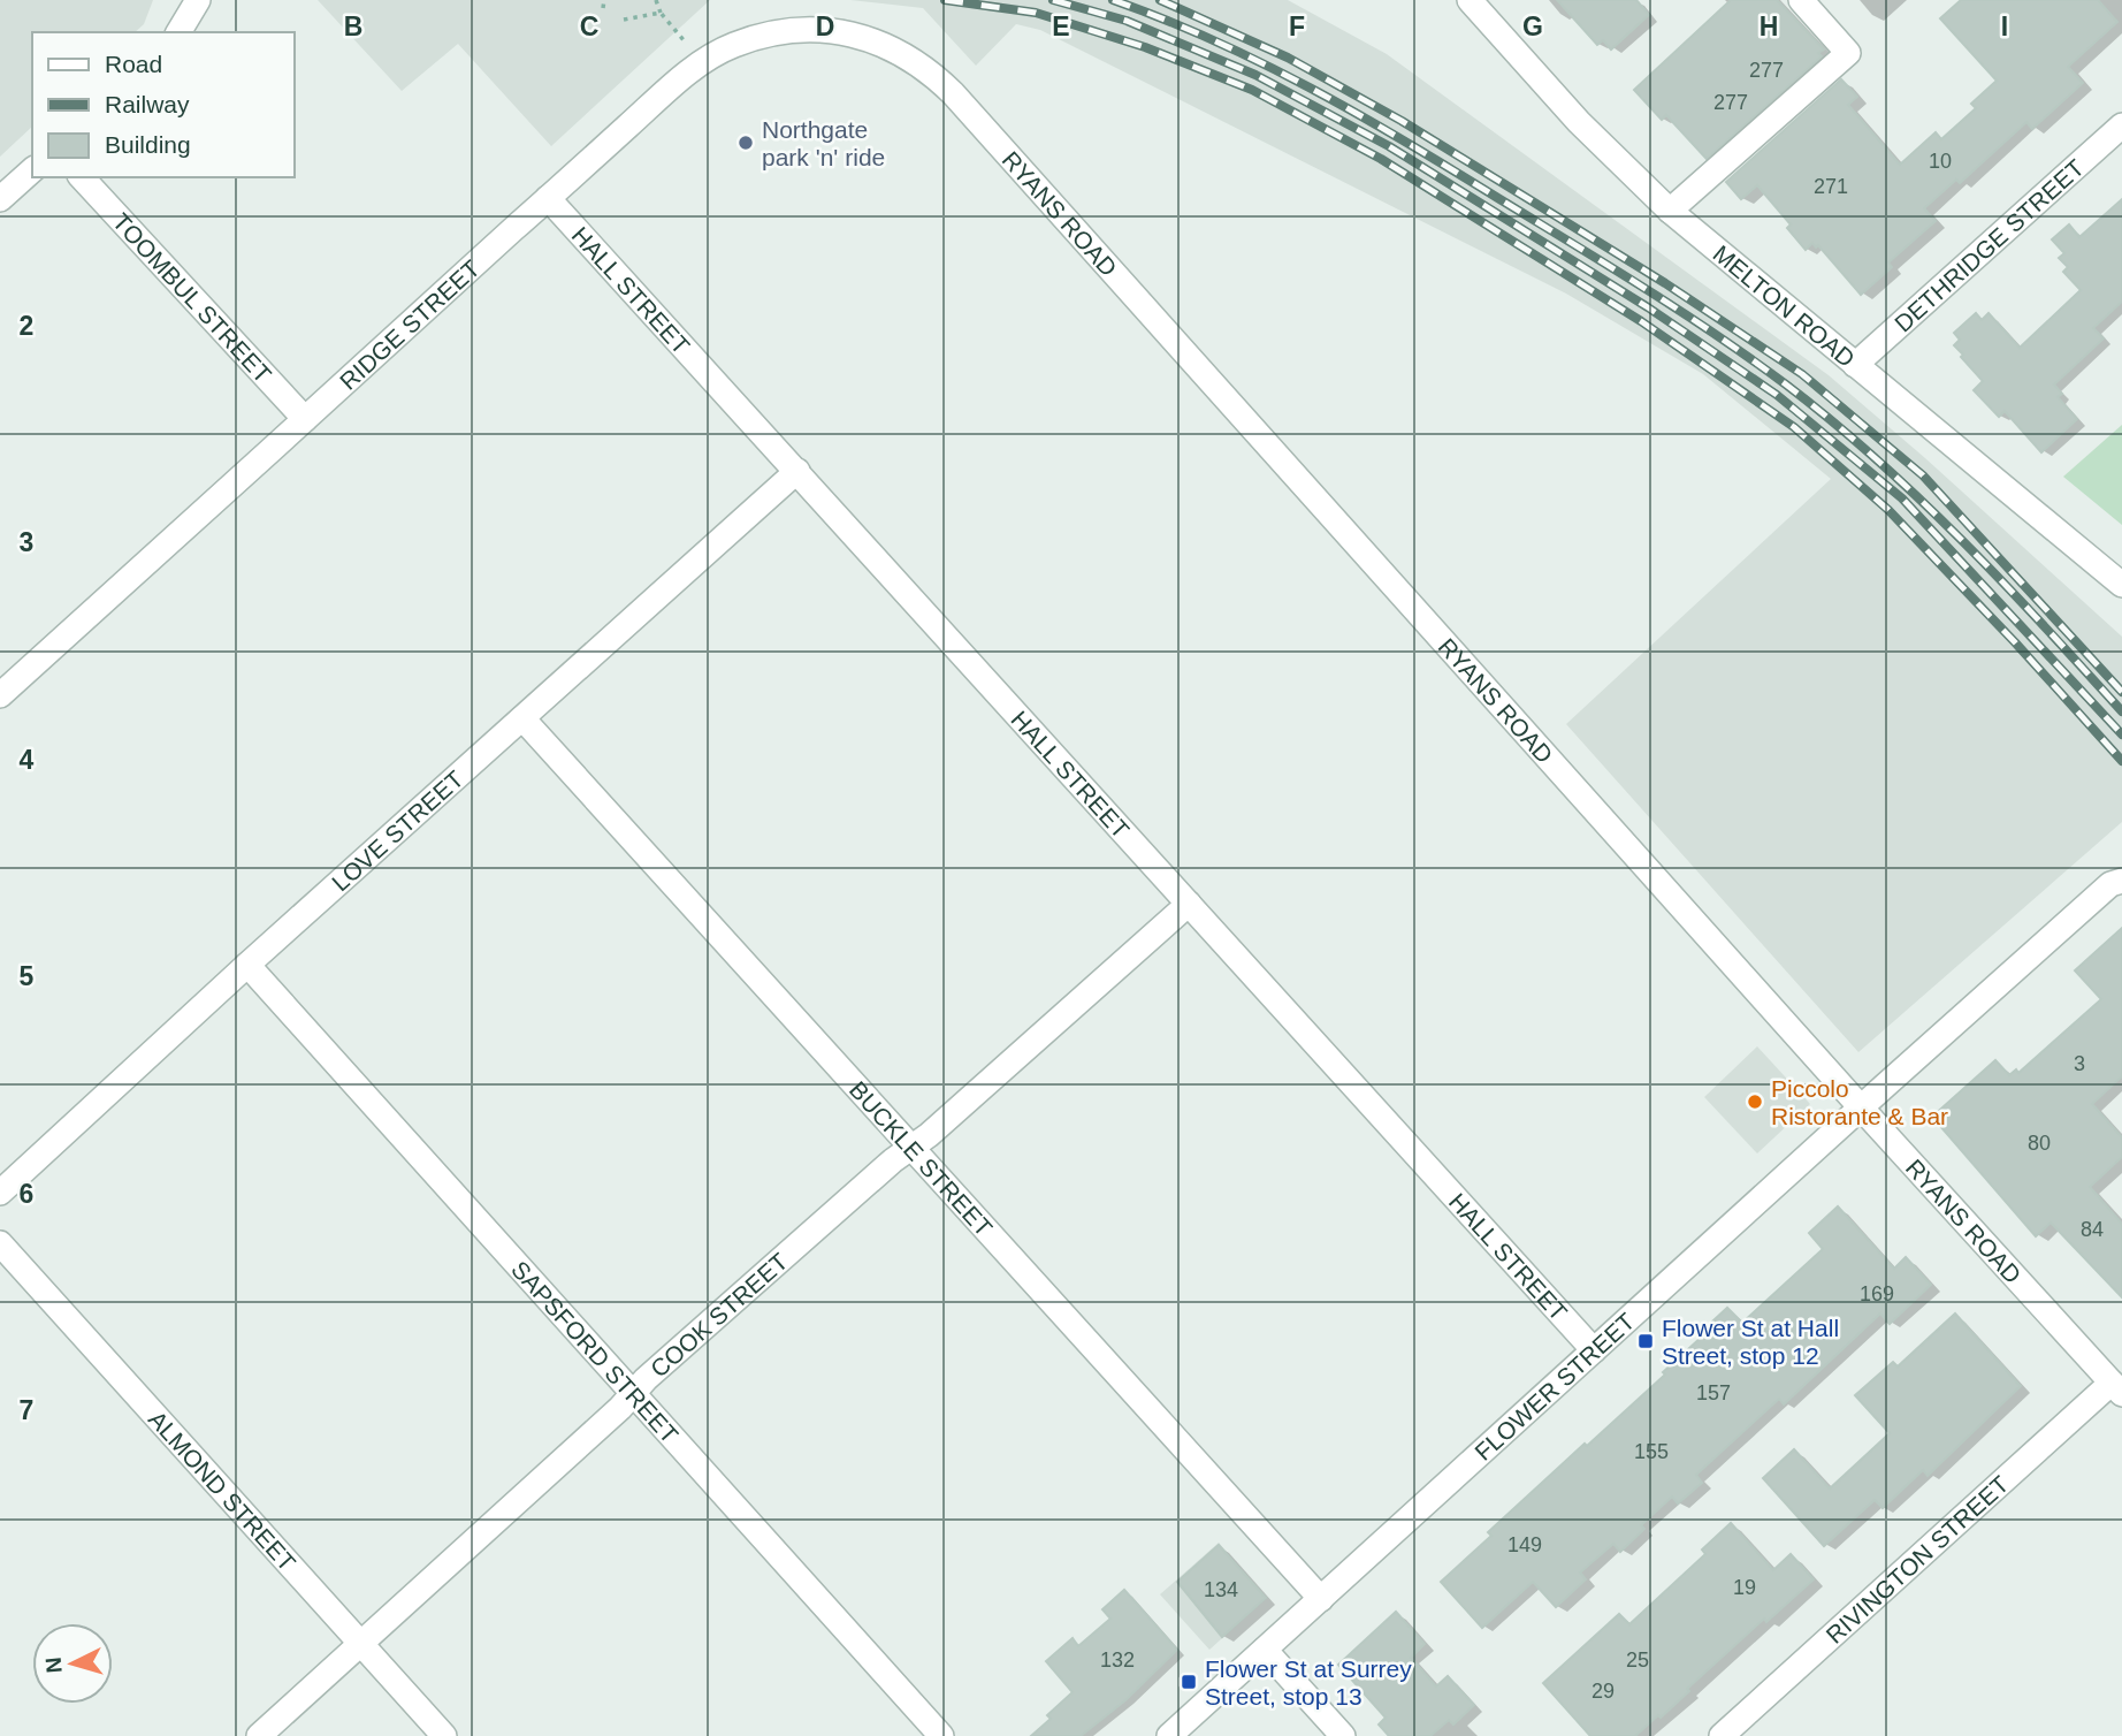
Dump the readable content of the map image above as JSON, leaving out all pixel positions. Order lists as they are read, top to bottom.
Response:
{
  "streets": {
    "street": [
      "RYANS ROAD",
      "DETHRIDGE STREET",
      "HALL STREET",
      "TOOMBUL STREET",
      "MELTON ROAD",
      "RIDGE STREET",
      "LOVE STREET",
      "BUCKLE STREET",
      "COOK STREET",
      "SAPSFORD STREET",
      "FLOWER STREET",
      "ALMOND STREET",
      "RIVINGTON STREET"
    ]
  },
  "crossings": [
    ["RYANS ROAD", "RIDGE STREET"],
    ["RYANS ROAD", "FLOWER STREET"],
    ["RYANS ROAD", "RIVINGTON STREET"],
    ["DETHRIDGE STREET", "MELTON ROAD"],
    ["HALL STREET", "RIDGE STREET"],
    ["HALL STREET", "LOVE STREET"],
    ["HALL STREET", "COOK STREET"],
    ["HALL STREET", "FLOWER STREET"],
    ["TOOMBUL STREET", "RIDGE STREET"],
    ["LOVE STREET", "BUCKLE STREET"],
    ["LOVE STREET", "SAPSFORD STREET"],
    ["BUCKLE STREET", "COOK STREET"],
    ["BUCKLE STREET", "FLOWER STREET"],
    ["COOK STREET", "SAPSFORD STREET"],
    ["COOK STREET", "ALMOND STREET"]
  ],
  "places": {
    "other": ["Northgate park 'n' ride", "Piccolo Ristorante & Bar"],
    "transit": ["Flower St at Hall Street, stop 12", "Flower St at Surrey Street, stop 13"]
  },
  "house_numbers": [
    "277",
    "277",
    "10",
    "271",
    "3",
    "80",
    "84",
    "169",
    "157",
    "155",
    "149",
    "19",
    "134",
    "132",
    "25",
    "29"
  ],
  "legend": ["Road", "Railway", "Building"],
  "north": "left",
  "grid": {
    "columns": [
      "B",
      "C",
      "D",
      "E",
      "F",
      "G",
      "H",
      "I"
    ],
    "rows": [
      "2",
      "3",
      "4",
      "5",
      "6",
      "7"
    ]
  }
}
